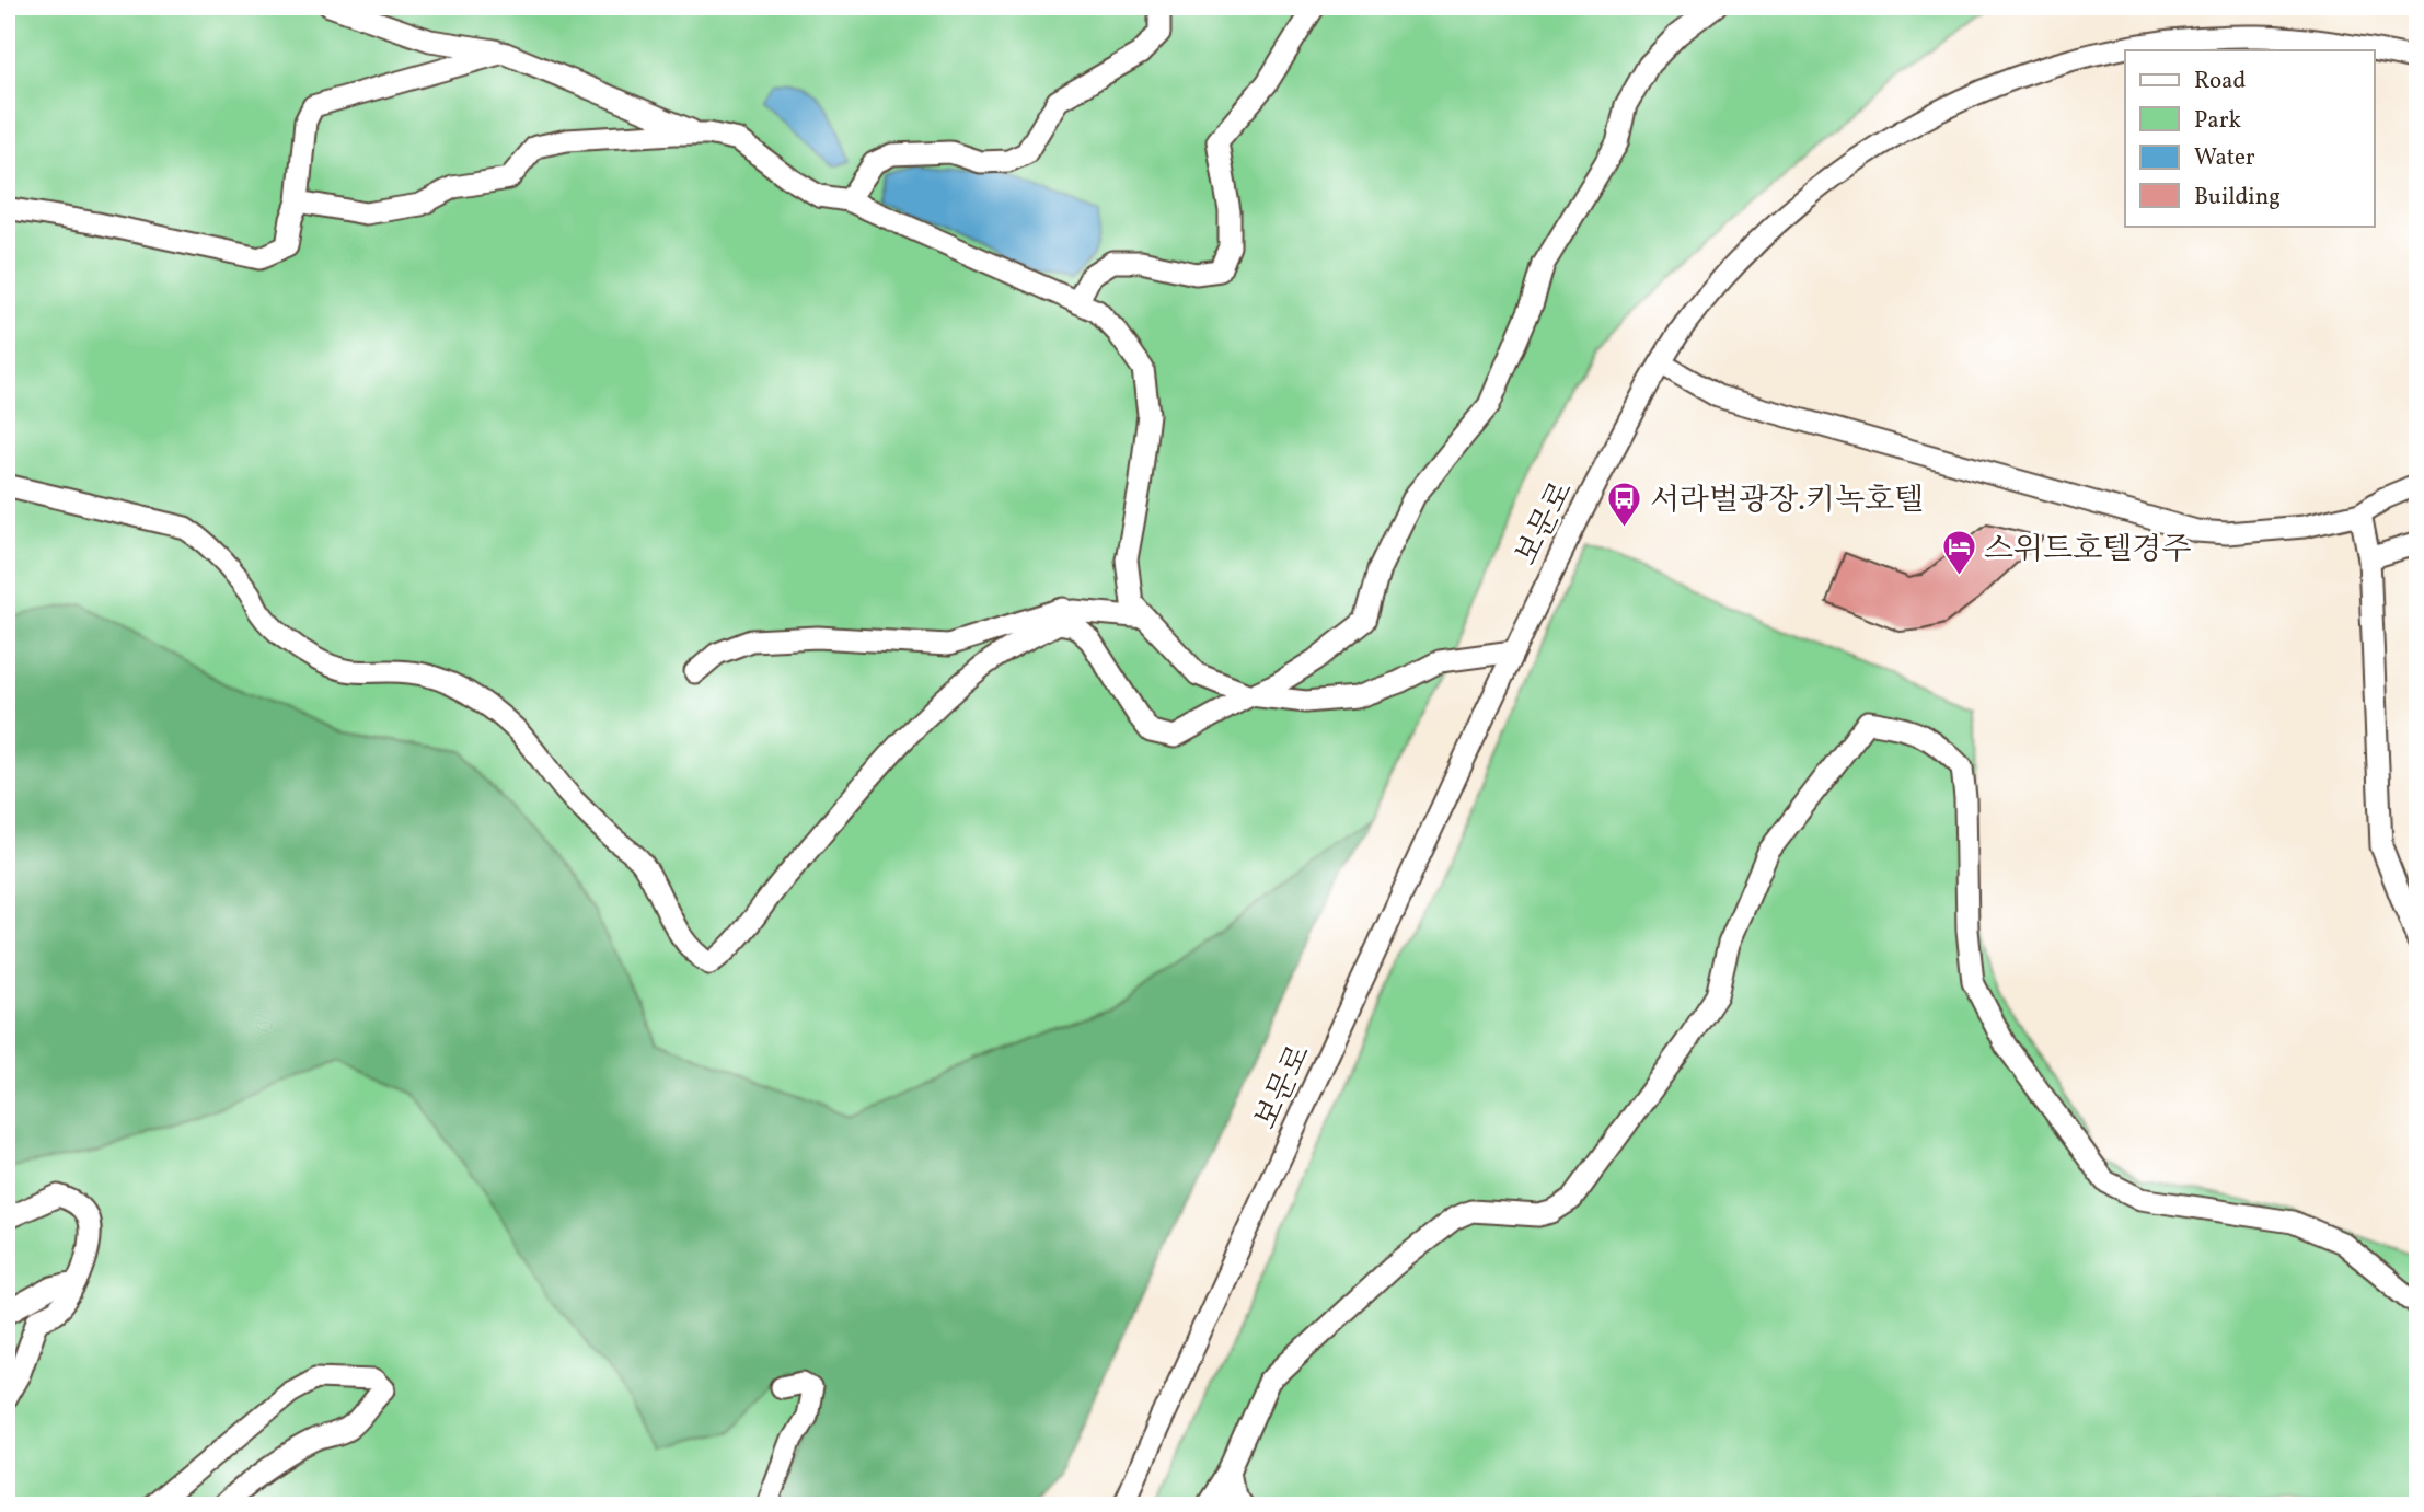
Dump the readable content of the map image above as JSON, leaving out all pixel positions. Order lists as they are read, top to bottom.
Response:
{
  "streets": {
    "street": ["보문로"]
  },
  "places": {
    "bus stop": ["서라벌광장.키녹호텔"],
    "hotel": ["스위트호텔경주"]
  },
  "legend": [
    "Road",
    "Park",
    "Water",
    "Building"
  ]
}
